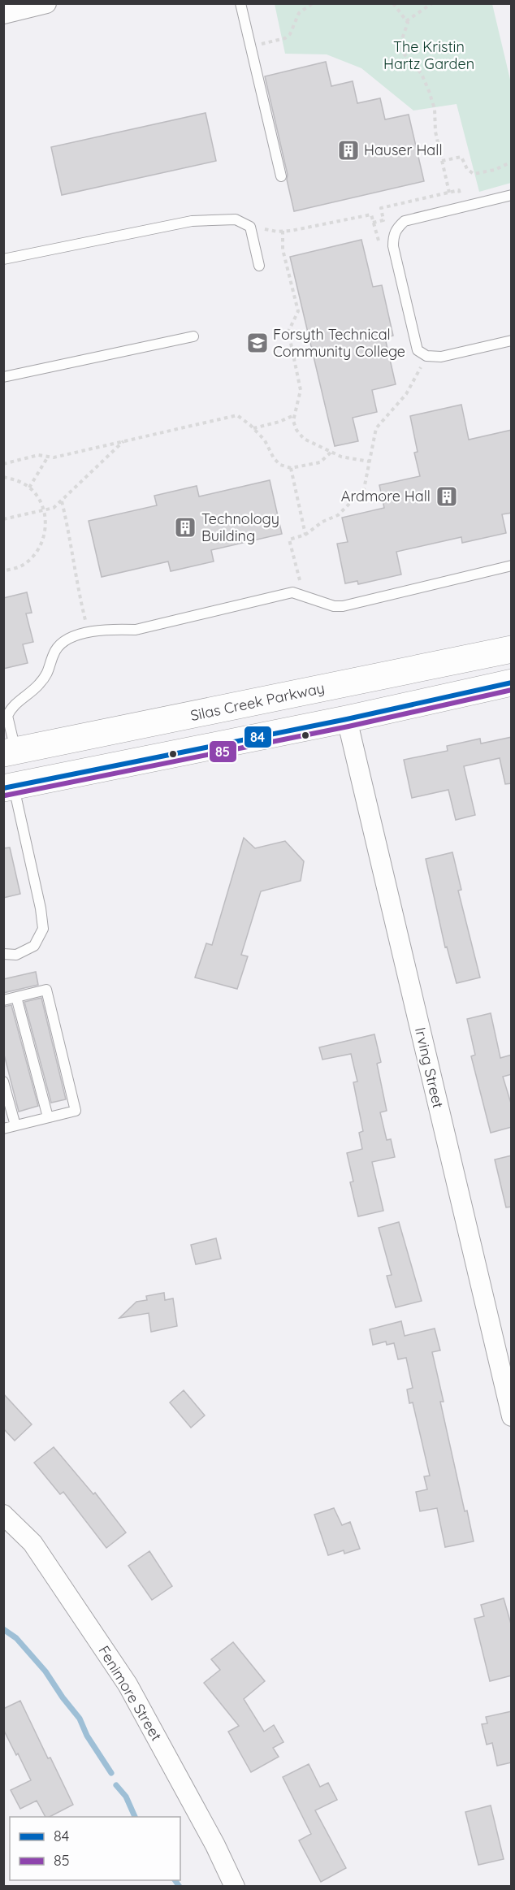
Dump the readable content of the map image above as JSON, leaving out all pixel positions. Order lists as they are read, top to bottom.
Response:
{
  "streets": {
    "main road": ["Silas Creek Parkway"],
    "street": ["Irving Street", "Fenimore Street"]
  },
  "parks": ["The Kristin Hartz Garden"],
  "places": {
    "building": ["Hauser Hall", "Ardmore Hall", "Technology Building"],
    "school or university": ["Forsyth Technical Community College"]
  },
  "lines": ["transit line 84", "transit line 85"],
  "legend": ["84", "85"]
}
